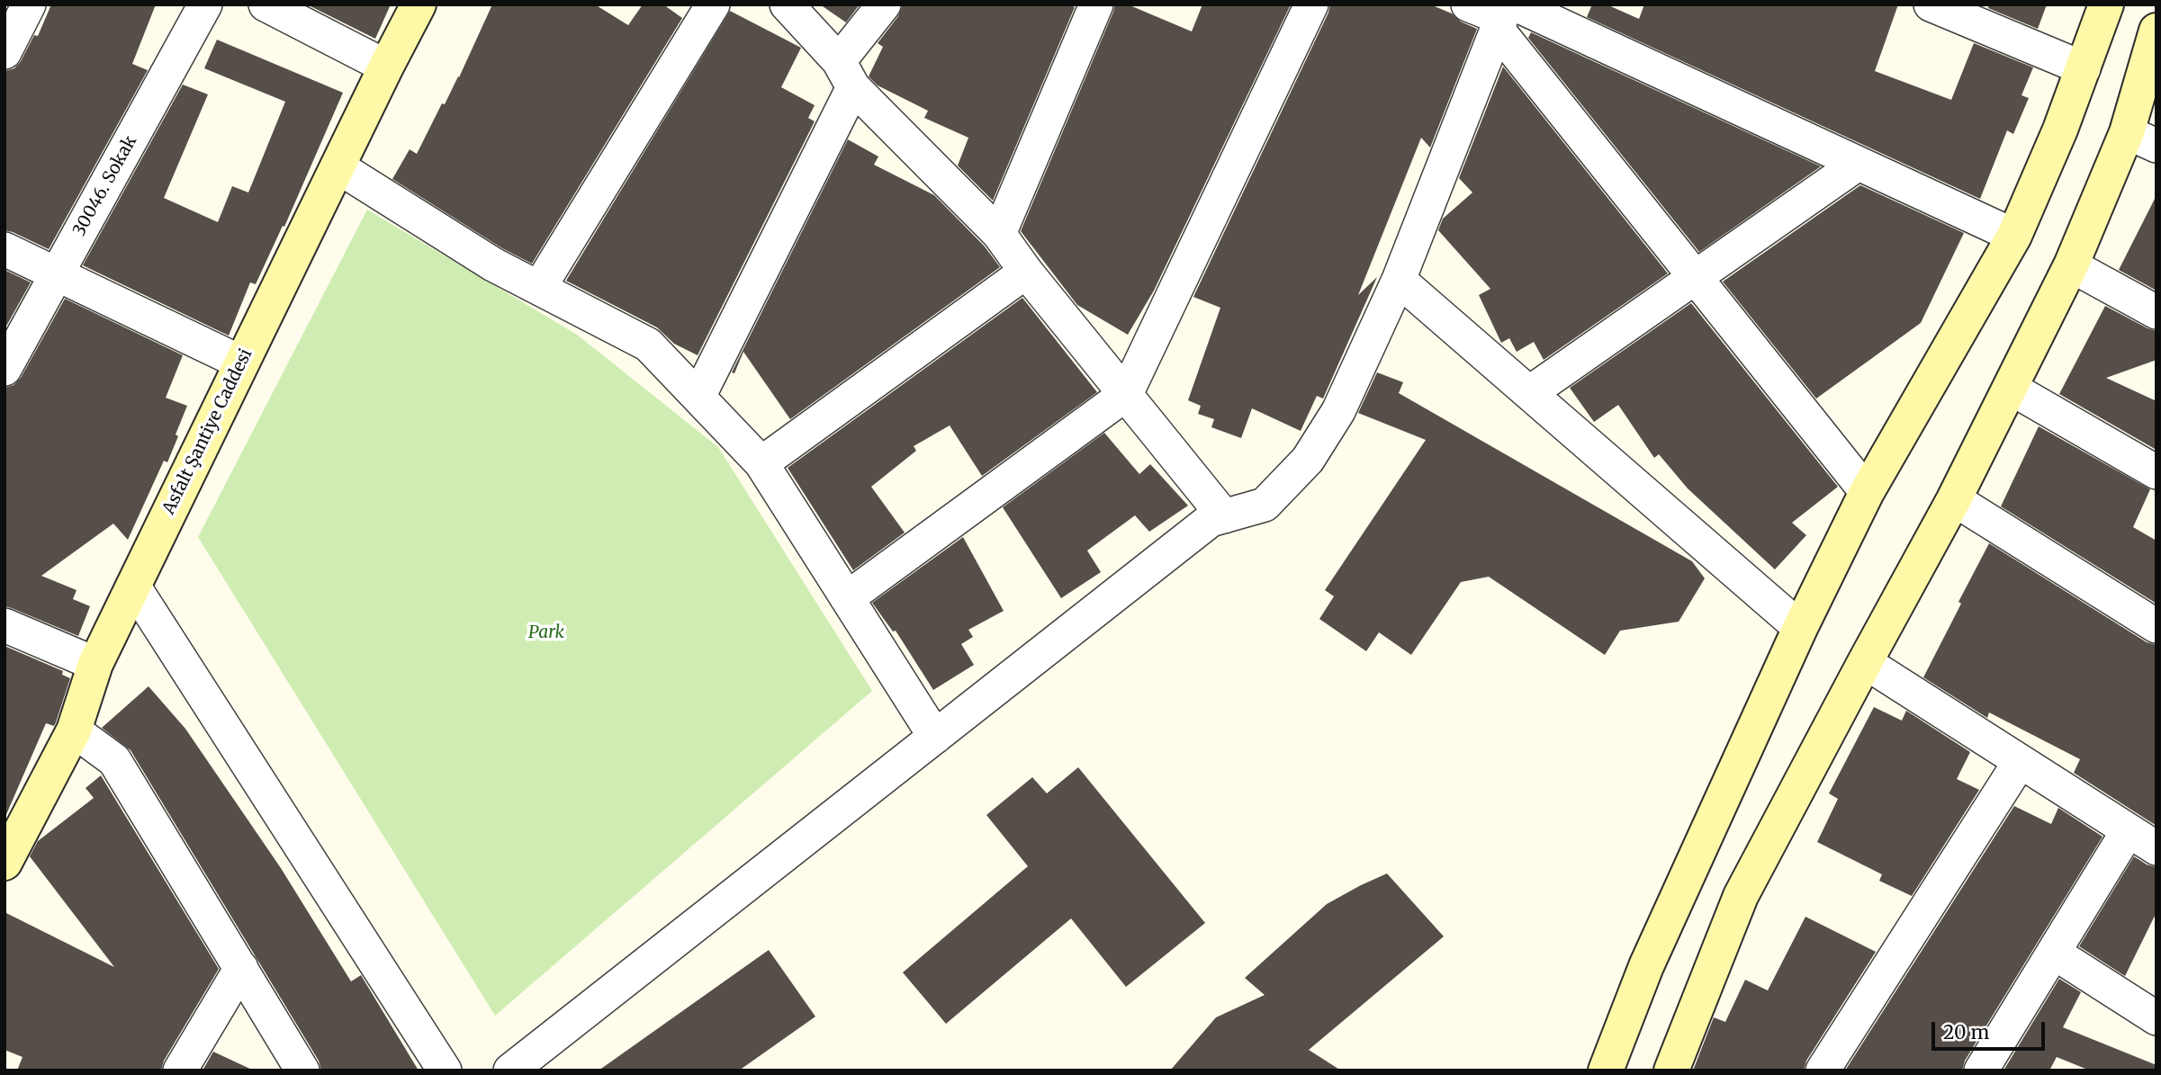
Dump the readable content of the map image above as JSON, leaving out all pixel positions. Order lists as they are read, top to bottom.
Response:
{
  "streets": {
    "main road": ["Asfalt Şantiye Caddesi"],
    "street": ["30046. Sokak"]
  },
  "parks": ["Park"],
  "scale_bar": "20 m"
}
